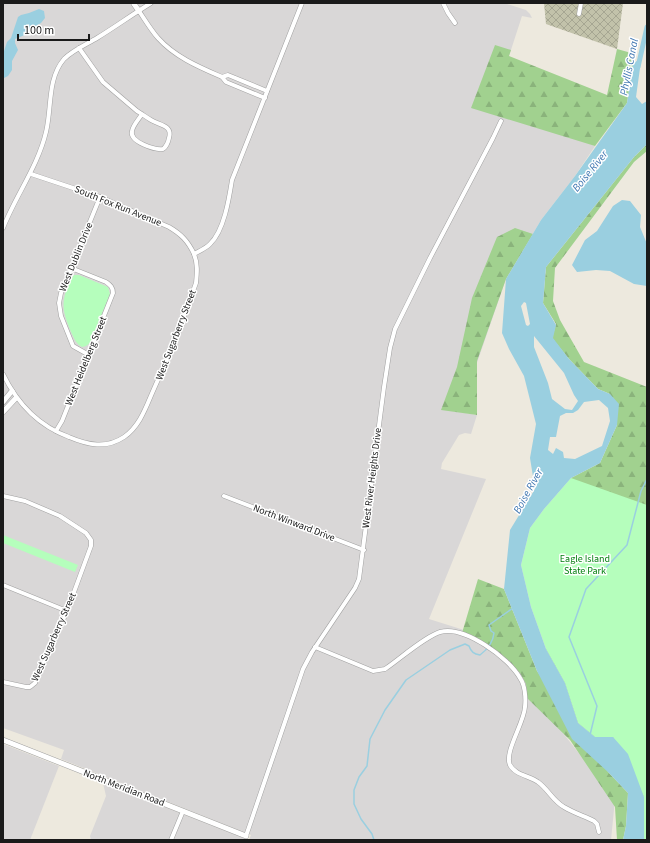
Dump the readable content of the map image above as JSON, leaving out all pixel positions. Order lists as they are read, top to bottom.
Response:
{
  "streets": {
    "street": [
      "South Fox Run Avenue",
      "West Dublin Drive",
      "West Sugarberry Street",
      "West Heidelberg Street",
      "West River Heights Drive",
      "North Winward Drive",
      "North Meridian Road"
    ]
  },
  "crossings": [
    ["South Fox Run Avenue", "West Dublin Drive"],
    ["South Fox Run Avenue", "West Sugarberry Street"],
    ["West Dublin Drive", "West Heidelberg Street"],
    ["West Sugarberry Street", "West Heidelberg Street"],
    ["West River Heights Drive", "North Winward Drive"],
    ["West River Heights Drive", "North Meridian Road"]
  ],
  "water": ["Phyllis Canal", "Boise River"],
  "parks": ["Eagle Island State Park"],
  "scale_bar": "100 m"
}
